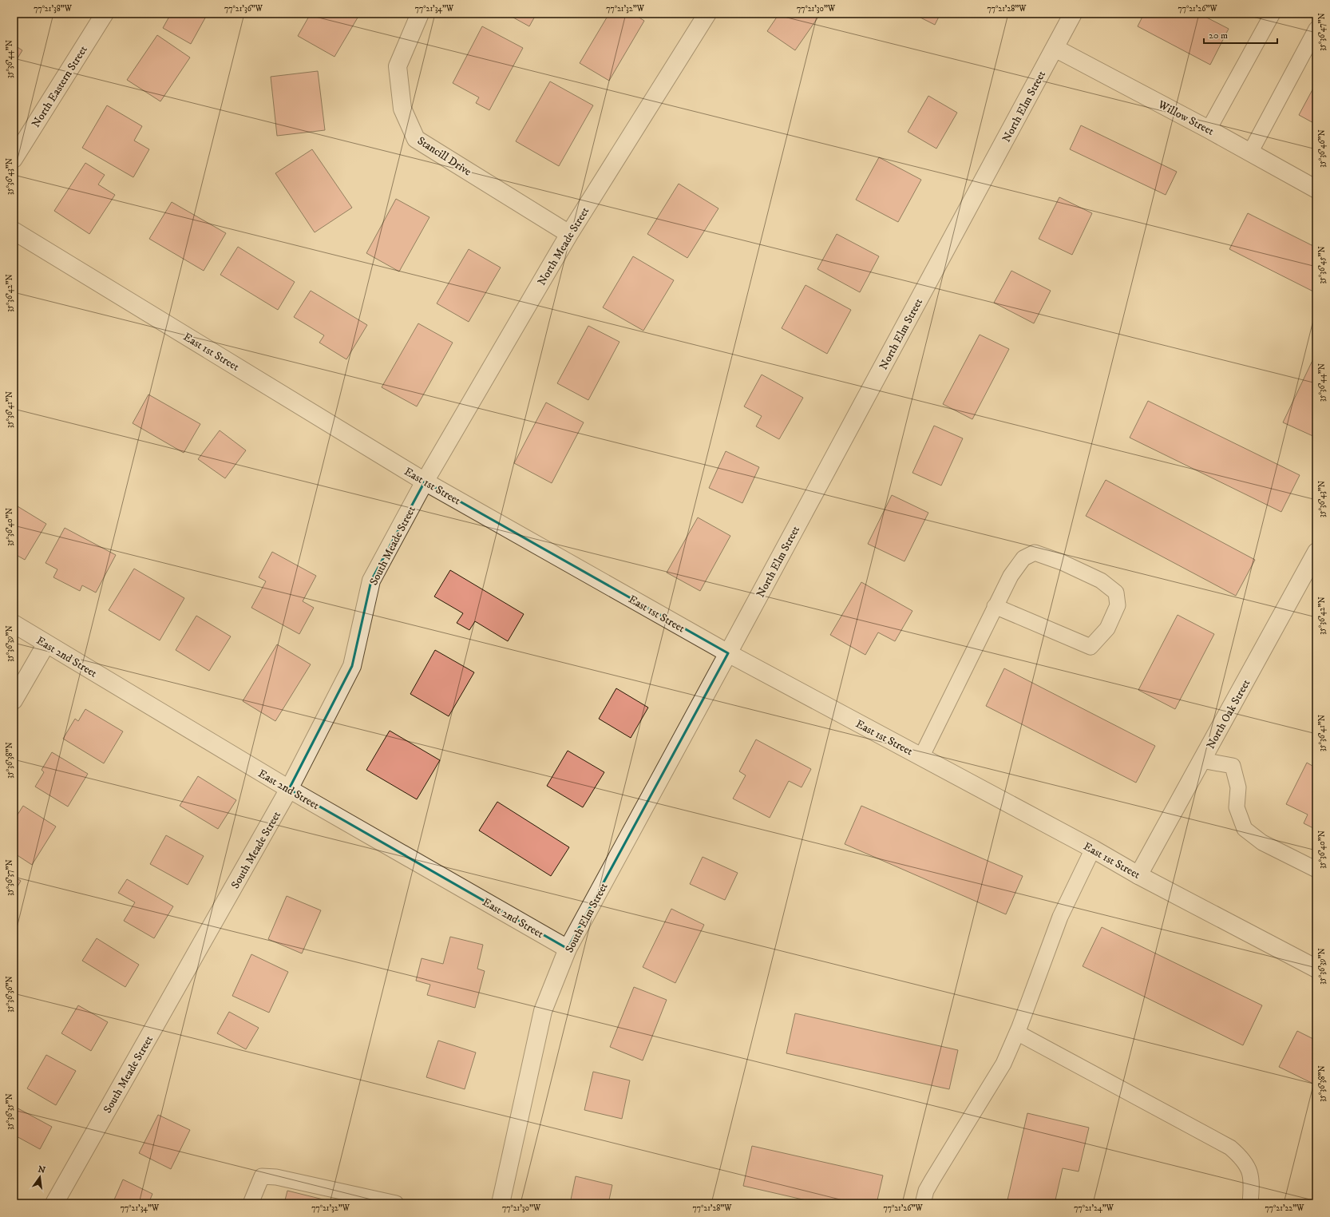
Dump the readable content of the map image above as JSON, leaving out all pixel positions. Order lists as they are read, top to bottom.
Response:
{
  "streets": {
    "street": [
      "North Eastern Street",
      "North Elm Street",
      "Willow Street",
      "Stancill Drive",
      "North Meade Street",
      "East 1st Street",
      "South Meade Street",
      "East 2nd Street",
      "North Oak Street",
      "South Elm Street"
    ]
  },
  "crossings": [
    ["North Elm Street", "Willow Street"],
    ["North Elm Street", "East 1st Street"],
    ["North Elm Street", "South Elm Street"],
    ["Stancill Drive", "North Meade Street"],
    ["North Meade Street", "East 1st Street"],
    ["North Meade Street", "South Meade Street"],
    ["East 1st Street", "South Meade Street"],
    ["East 1st Street", "North Oak Street"],
    ["East 1st Street", "South Elm Street"],
    ["South Meade Street", "East 2nd Street"],
    ["East 2nd Street", "South Elm Street"]
  ],
  "scale_bar": "20 m",
  "north": "top",
  "coordinates": [
    "77°21'38\"W",
    "77°21'36\"W",
    "77°21'34\"W",
    "77°21'32\"W",
    "77°21'30\"W",
    "77°21'28\"W",
    "77°21'26\"W",
    "35°36'47\"N",
    "35°36'44\"N",
    "35°36'46\"N",
    "35°36'43\"N",
    "35°36'45\"N",
    "35°36'42\"N",
    "35°36'41\"N",
    "35°36'40\"N",
    "35°36'39\"N",
    "35°36'38\"N",
    "35°36'37\"N",
    "35°36'36\"N",
    "35°36'35\"N",
    "77°21'24\"W",
    "77°21'22\"W"
  ]
}
